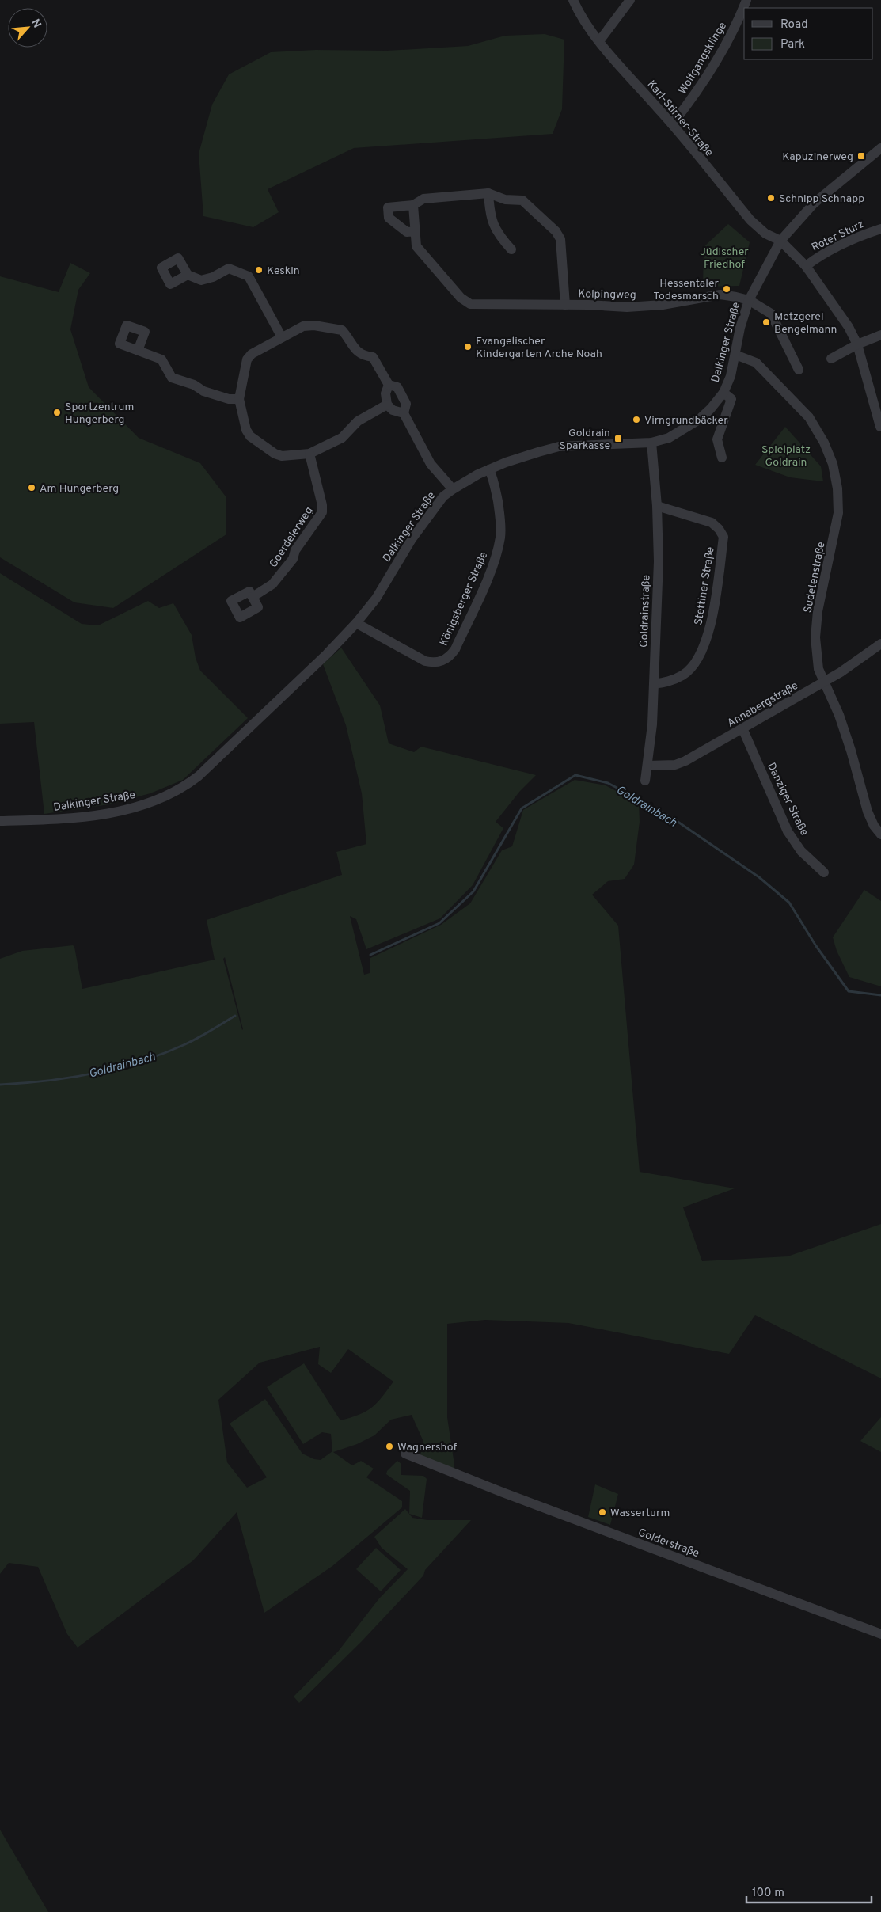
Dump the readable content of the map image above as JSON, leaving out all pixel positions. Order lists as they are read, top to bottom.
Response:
{
  "streets": {
    "street": [
      "Wolfgangsklinge",
      "Karl-Stirner-Straße",
      "Roter Sturz",
      "Kolpingweg",
      "Dalkinger Straße",
      "Goerdelerweg",
      "Sudetenstraße",
      "Stettiner Straße",
      "Königsberger Straße",
      "Goldrainstraße",
      "Annabergstraße",
      "Danziger Straße",
      "Golderstraße"
    ]
  },
  "crossings": [
    ["Wolfgangsklinge", "Karl-Stirner-Straße"],
    ["Karl-Stirner-Straße", "Roter Sturz"],
    ["Karl-Stirner-Straße", "Dalkinger Straße"],
    ["Kolpingweg", "Dalkinger Straße"],
    ["Dalkinger Straße", "Sudetenstraße"],
    ["Dalkinger Straße", "Königsberger Straße"],
    ["Dalkinger Straße", "Goldrainstraße"],
    ["Sudetenstraße", "Annabergstraße"],
    ["Stettiner Straße", "Goldrainstraße"],
    ["Goldrainstraße", "Annabergstraße"],
    ["Annabergstraße", "Danziger Straße"]
  ],
  "water": ["Goldrainbach"],
  "parks": ["Jüdischer Friedhof", "Spielplatz Goldrain"],
  "places": {
    "transit": ["Kapuzinerweg", "Goldrain Sparkasse"],
    "other": [
      "Schnipp Schnapp",
      "Keskin",
      "Hessentaler Todesmarsch",
      "Metzgerei Bengelmann",
      "Evangelischer Kindergarten Arche Noah",
      "Sportzentrum Hungerberg",
      "Virngrundbäcker",
      "Am Hungerberg",
      "Wagnershof",
      "Wasserturm"
    ]
  },
  "legend": ["Road", "Park"],
  "scale_bar": "100 m",
  "north": "top right"
}
